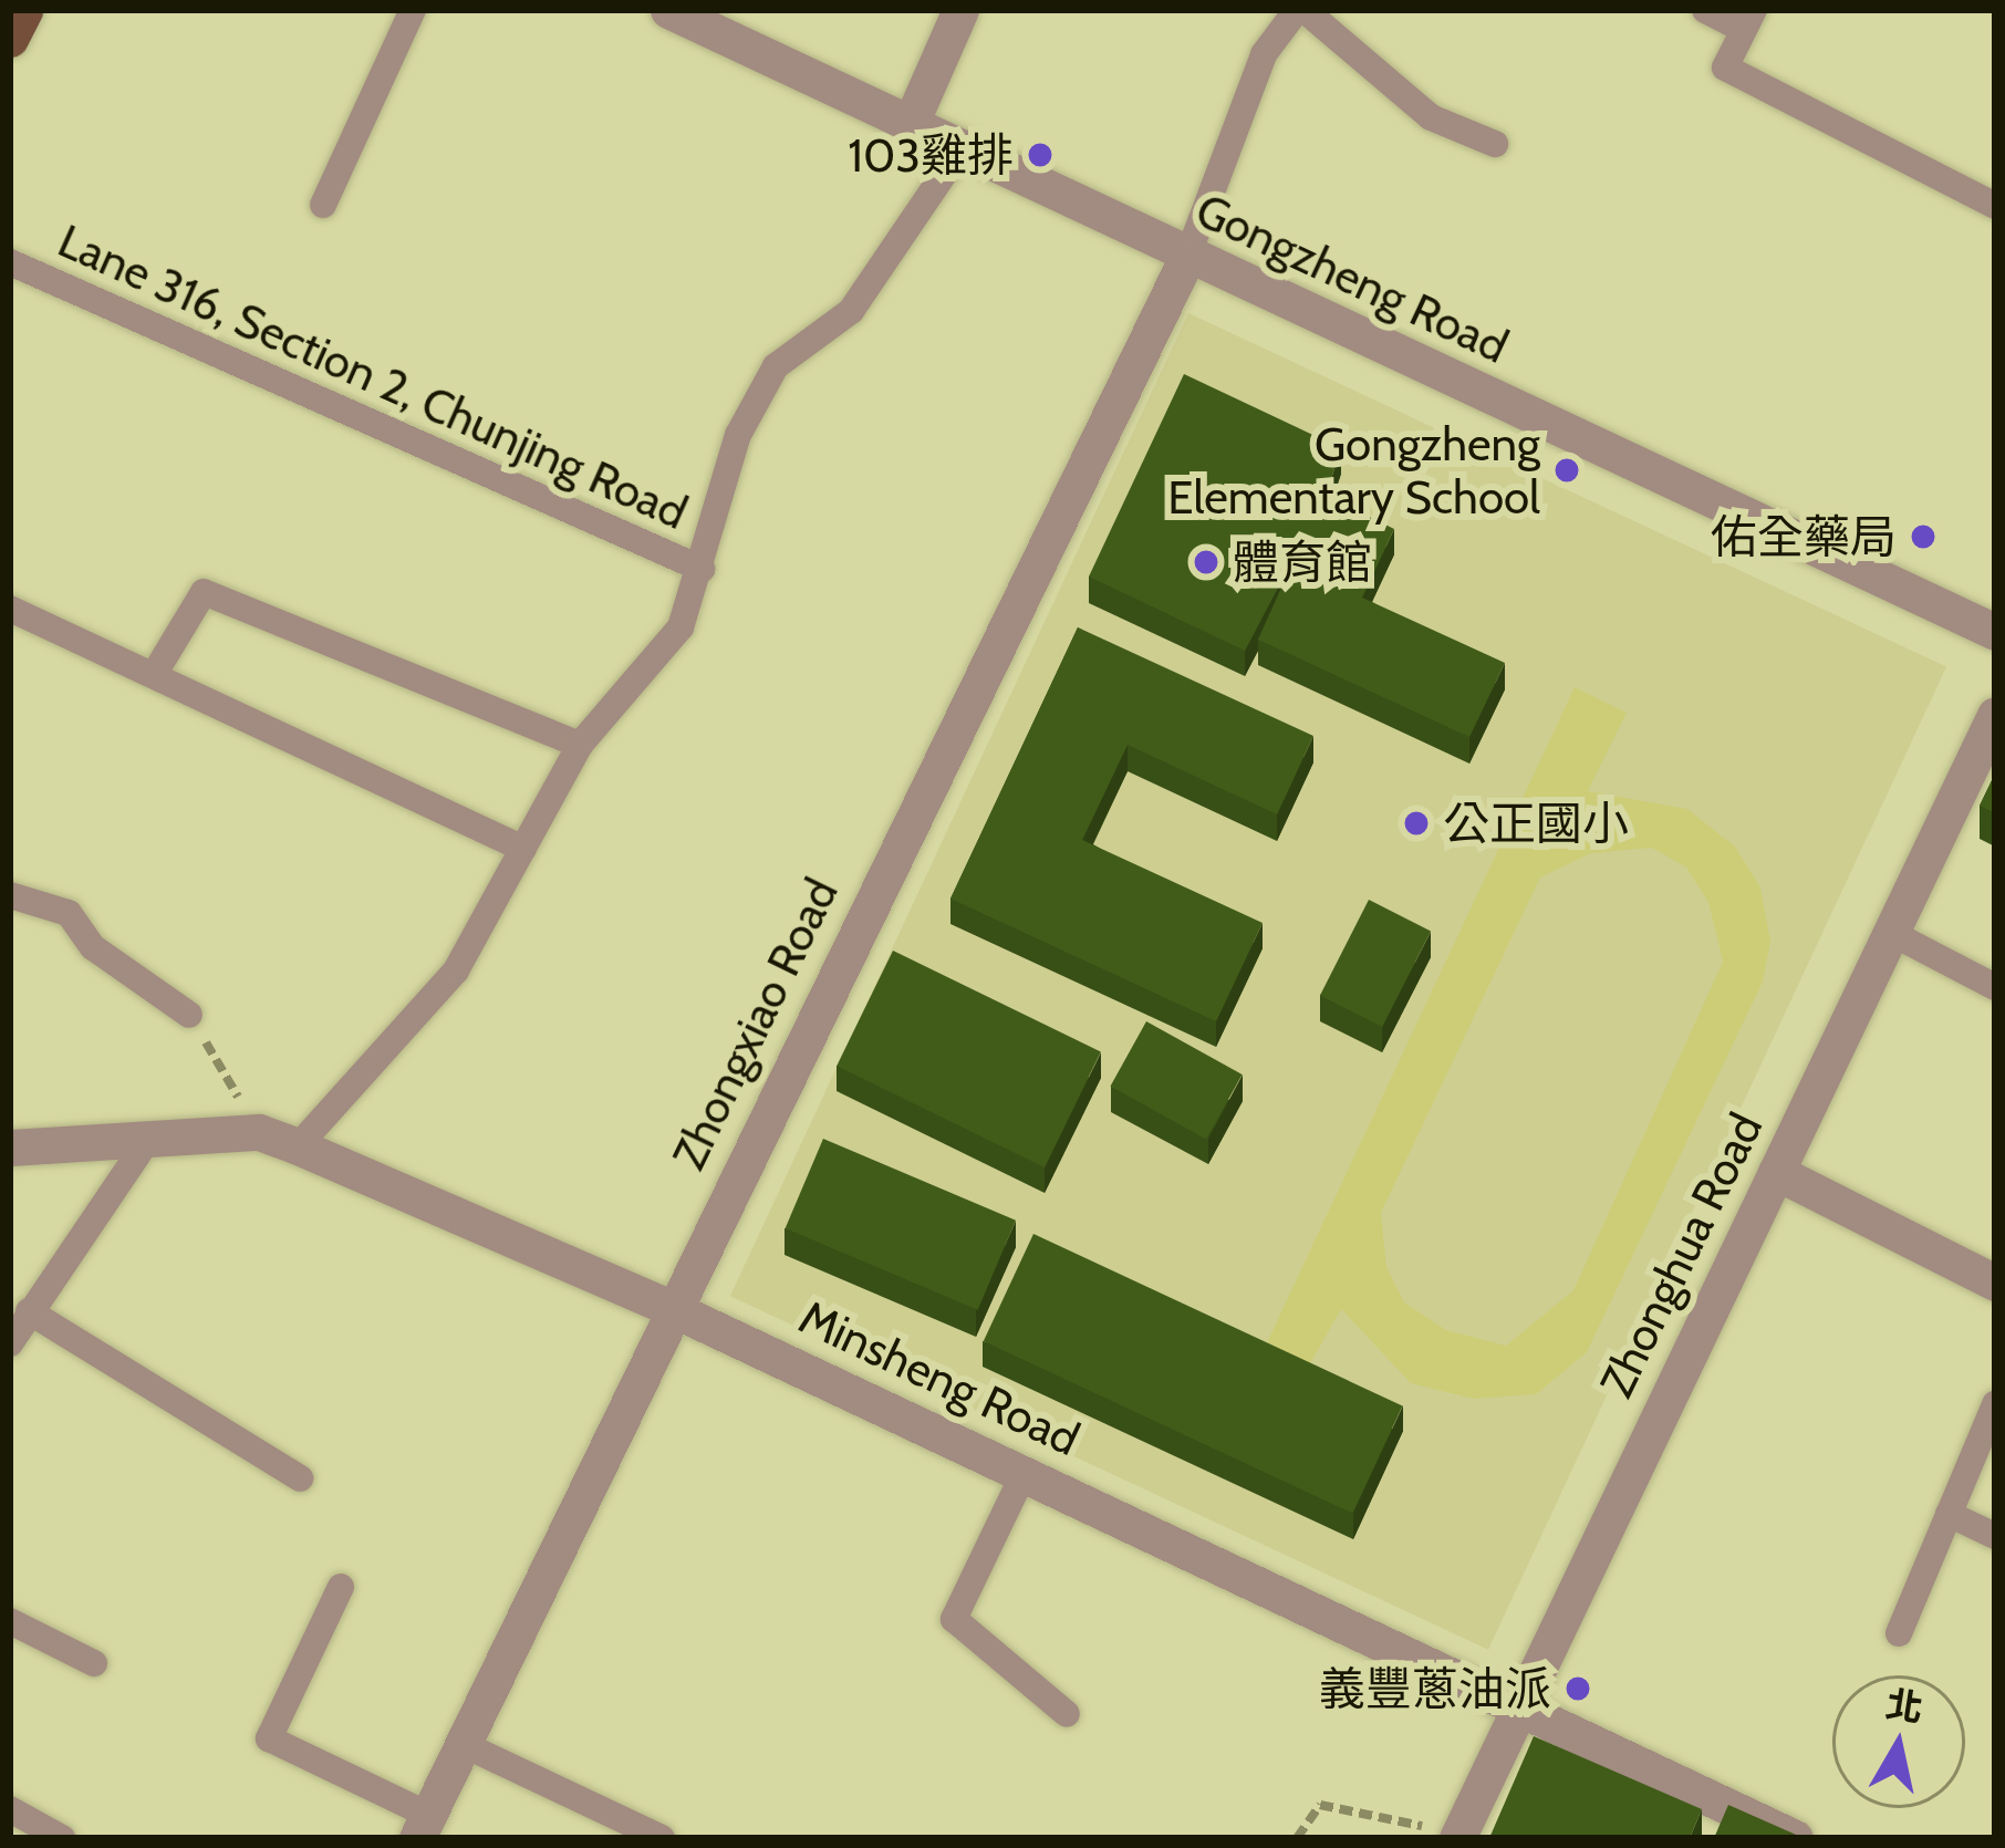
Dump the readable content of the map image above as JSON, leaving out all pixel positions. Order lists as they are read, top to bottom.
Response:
{
  "streets": {
    "street": [
      "Gongzheng Road",
      "Zhongxiao Road",
      "Zhonghua Road",
      "Minsheng Road"
    ],
    "lane": ["Lane 316, Section 2, Chunjing Road"]
  },
  "crossings": [
    ["Gongzheng Road", "Zhongxiao Road"],
    ["Zhongxiao Road", "Minsheng Road"],
    ["Zhonghua Road", "Minsheng Road"]
  ],
  "places": [
    "103雞排",
    "Gongzheng Elementary School",
    "佑全藥局",
    "體育館",
    "公正國小",
    "義豐蔥油派"
  ],
  "north": "top"
}
